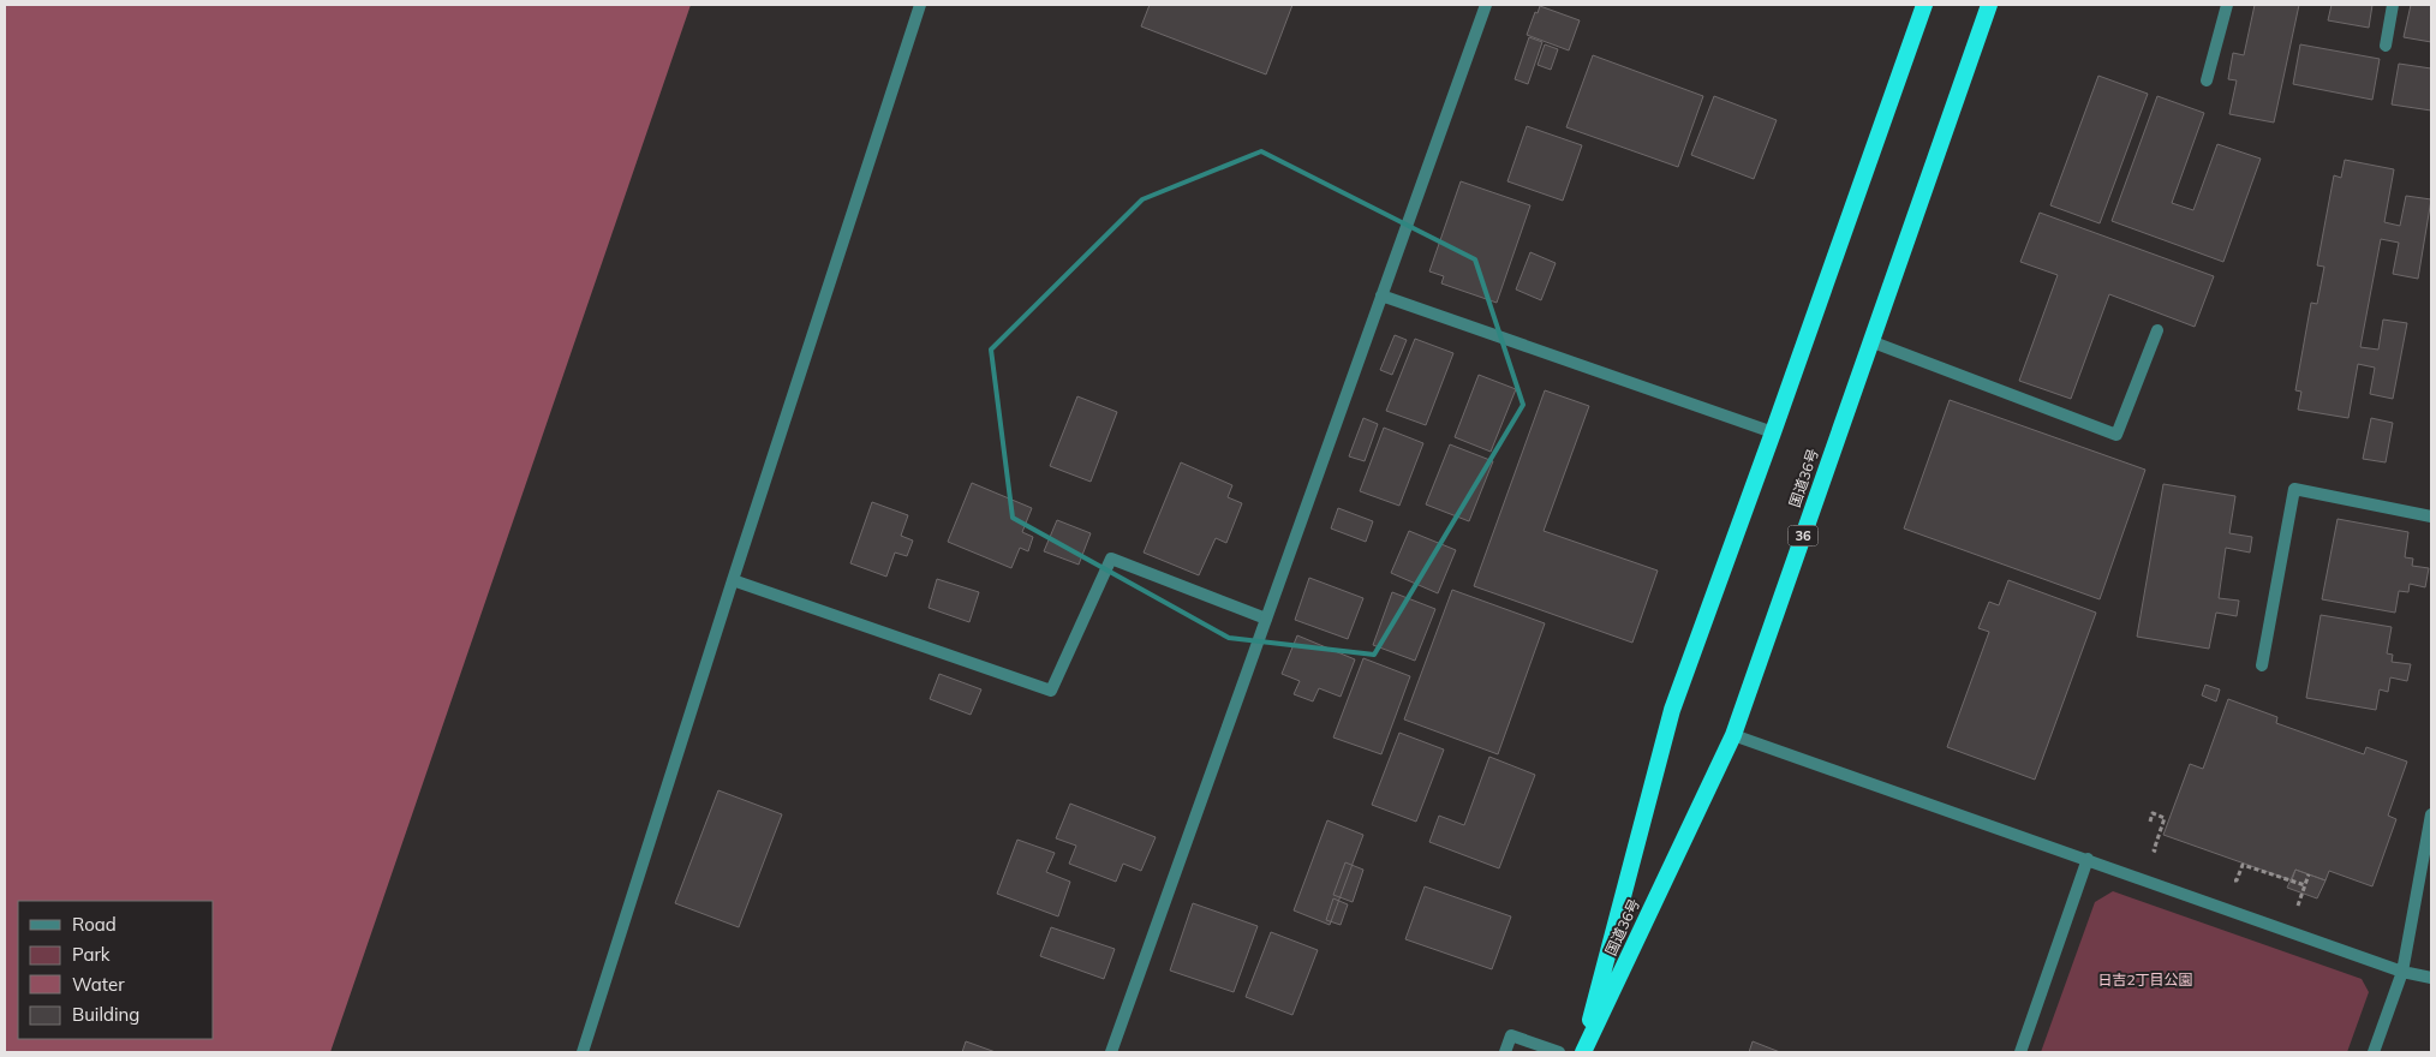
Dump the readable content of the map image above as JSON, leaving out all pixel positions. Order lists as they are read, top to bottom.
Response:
{
  "streets": {
    "highway": ["国道36号", "36"]
  },
  "parks": ["日吉2丁目公園"],
  "legend": [
    "Road",
    "Park",
    "Water",
    "Building"
  ]
}
